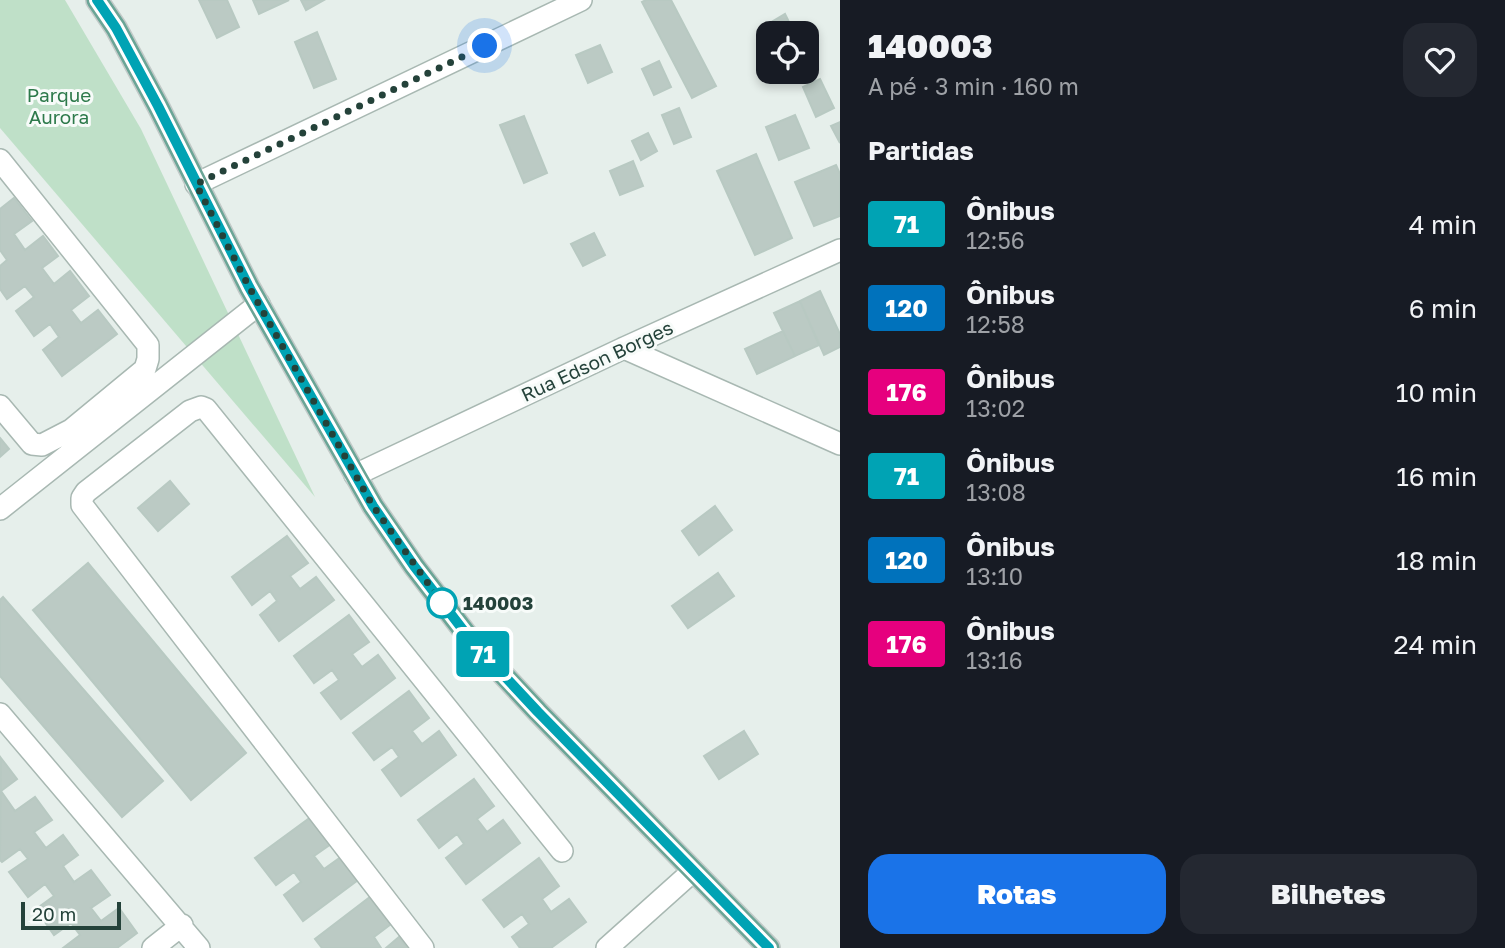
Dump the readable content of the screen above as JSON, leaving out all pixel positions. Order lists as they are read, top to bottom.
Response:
{
  "streets": {
    "street": ["Rua Edson Borges"]
  },
  "parks": ["Parque Aurora"],
  "places": ["140003"],
  "lines": ["bus line 71"],
  "scale_bar": "20 m",
  "page": {
    "on_map": "71",
    "heading": [
      ["140003", "A pé · 3 min · 160 m"],
      "Partidas"
    ],
    "list": [
      {
        "mark": "71",
        "name": "Ônibus",
        "note": "12:56",
        "value": "4 min"
      },
      {
        "mark": "120",
        "name": "Ônibus",
        "note": "12:58",
        "value": "6 min"
      },
      {
        "mark": "176",
        "name": "Ônibus",
        "note": "13:02",
        "value": "10 min"
      },
      {
        "mark": "71",
        "name": "Ônibus",
        "note": "13:08",
        "value": "16 min"
      },
      {
        "mark": "120",
        "name": "Ônibus",
        "note": "13:10",
        "value": "18 min"
      },
      {
        "mark": "176",
        "name": "Ônibus",
        "note": "13:16",
        "value": "24 min"
      }
    ],
    "buttons": ["Rotas", "Bilhetes"],
    "scale": "20 m"
  }
}
